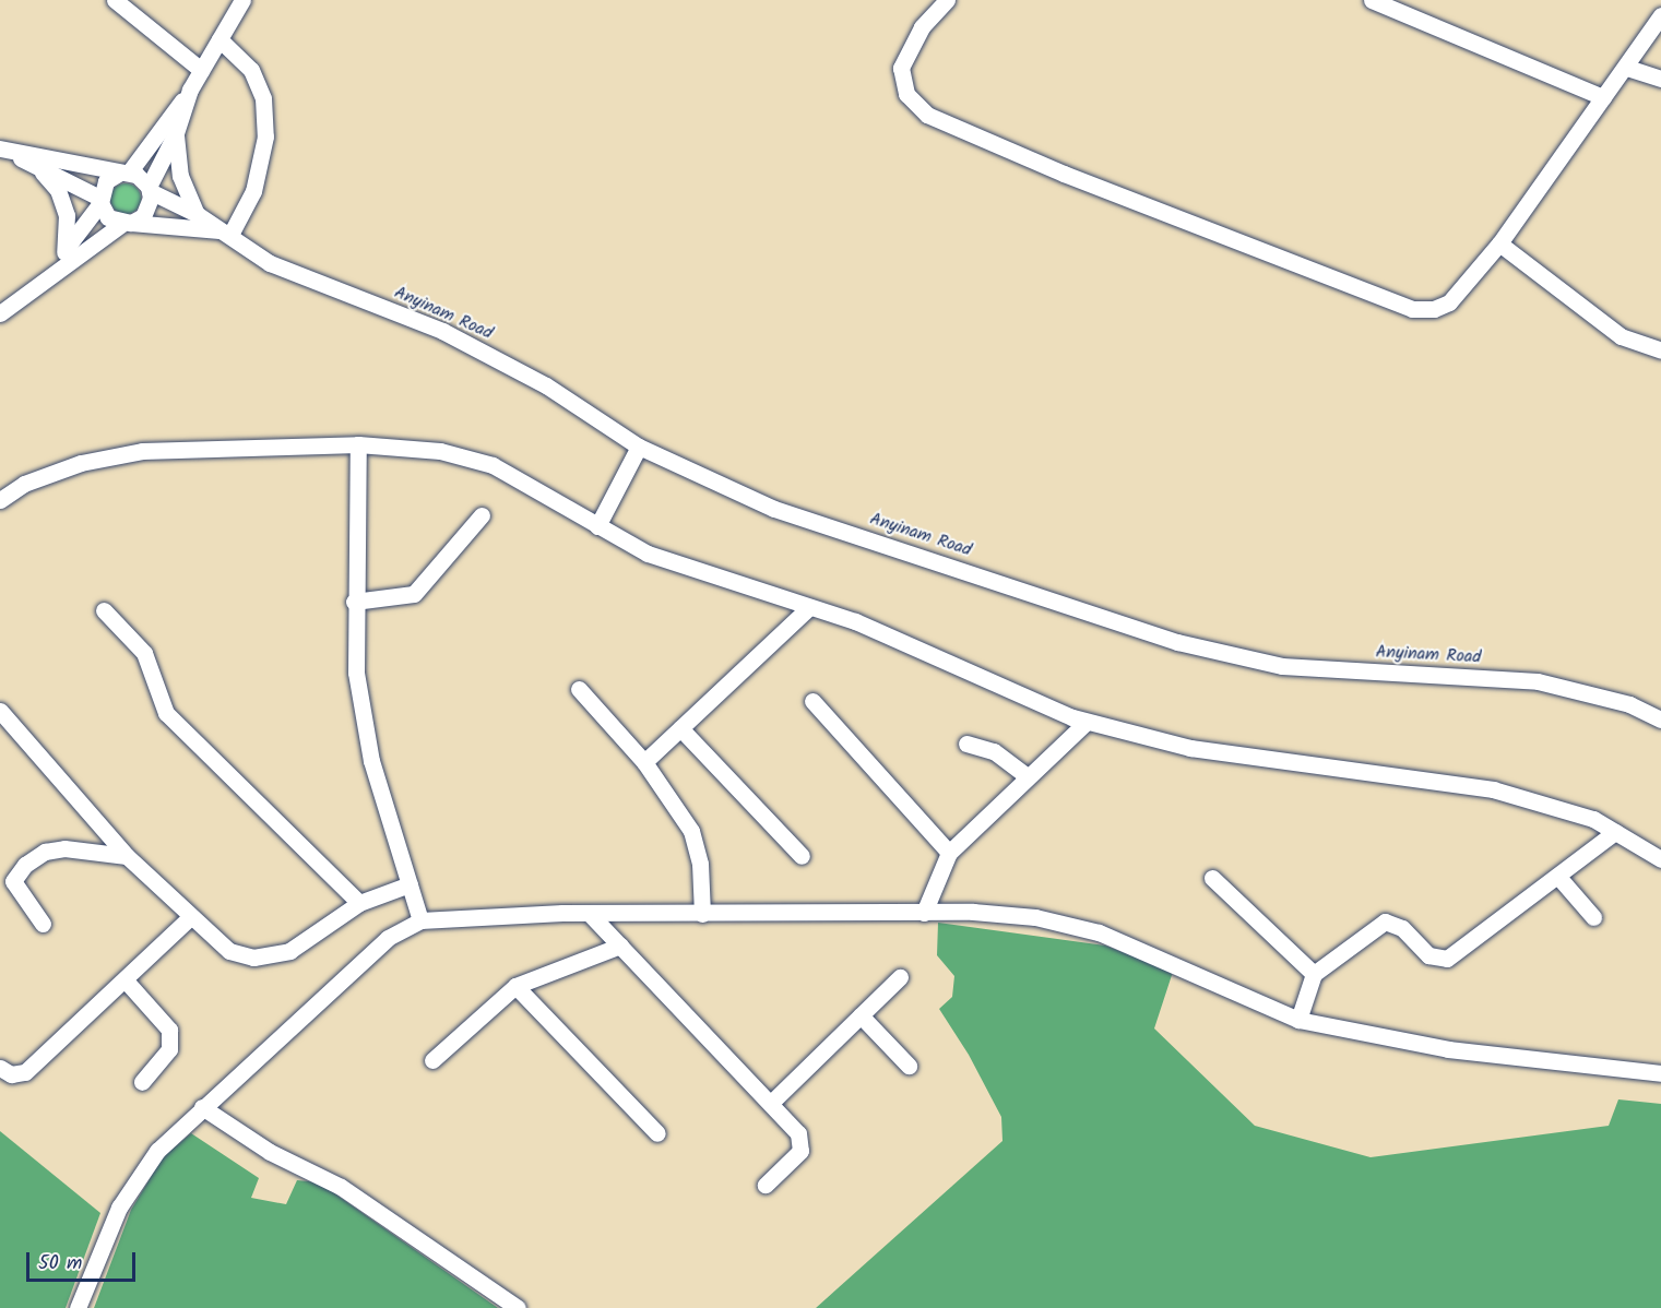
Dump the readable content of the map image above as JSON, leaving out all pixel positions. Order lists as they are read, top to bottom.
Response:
{
  "streets": {
    "street": ["Anyinam Road"]
  },
  "scale_bar": "50 m"
}
